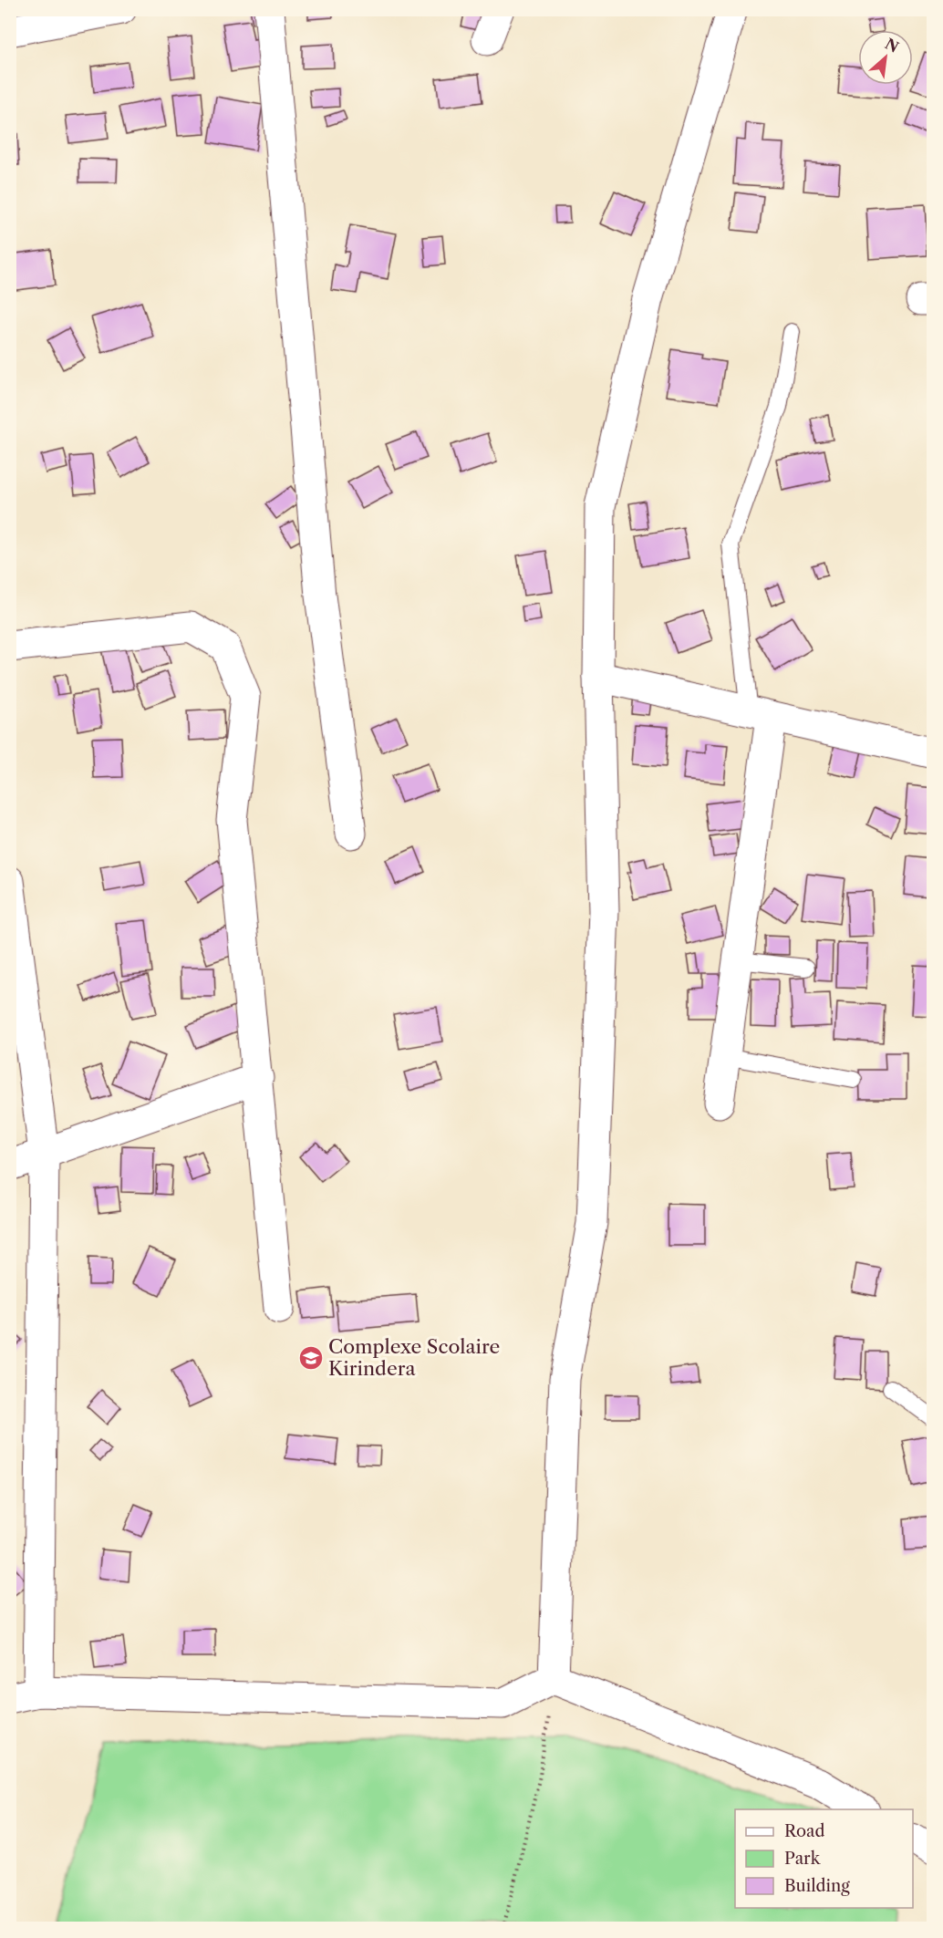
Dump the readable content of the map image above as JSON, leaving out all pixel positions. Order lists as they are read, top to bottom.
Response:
{
  "places": {
    "school or university": ["Complexe Scolaire Kirindera"]
  },
  "legend": ["Road", "Park", "Building"],
  "north": "top right"
}
